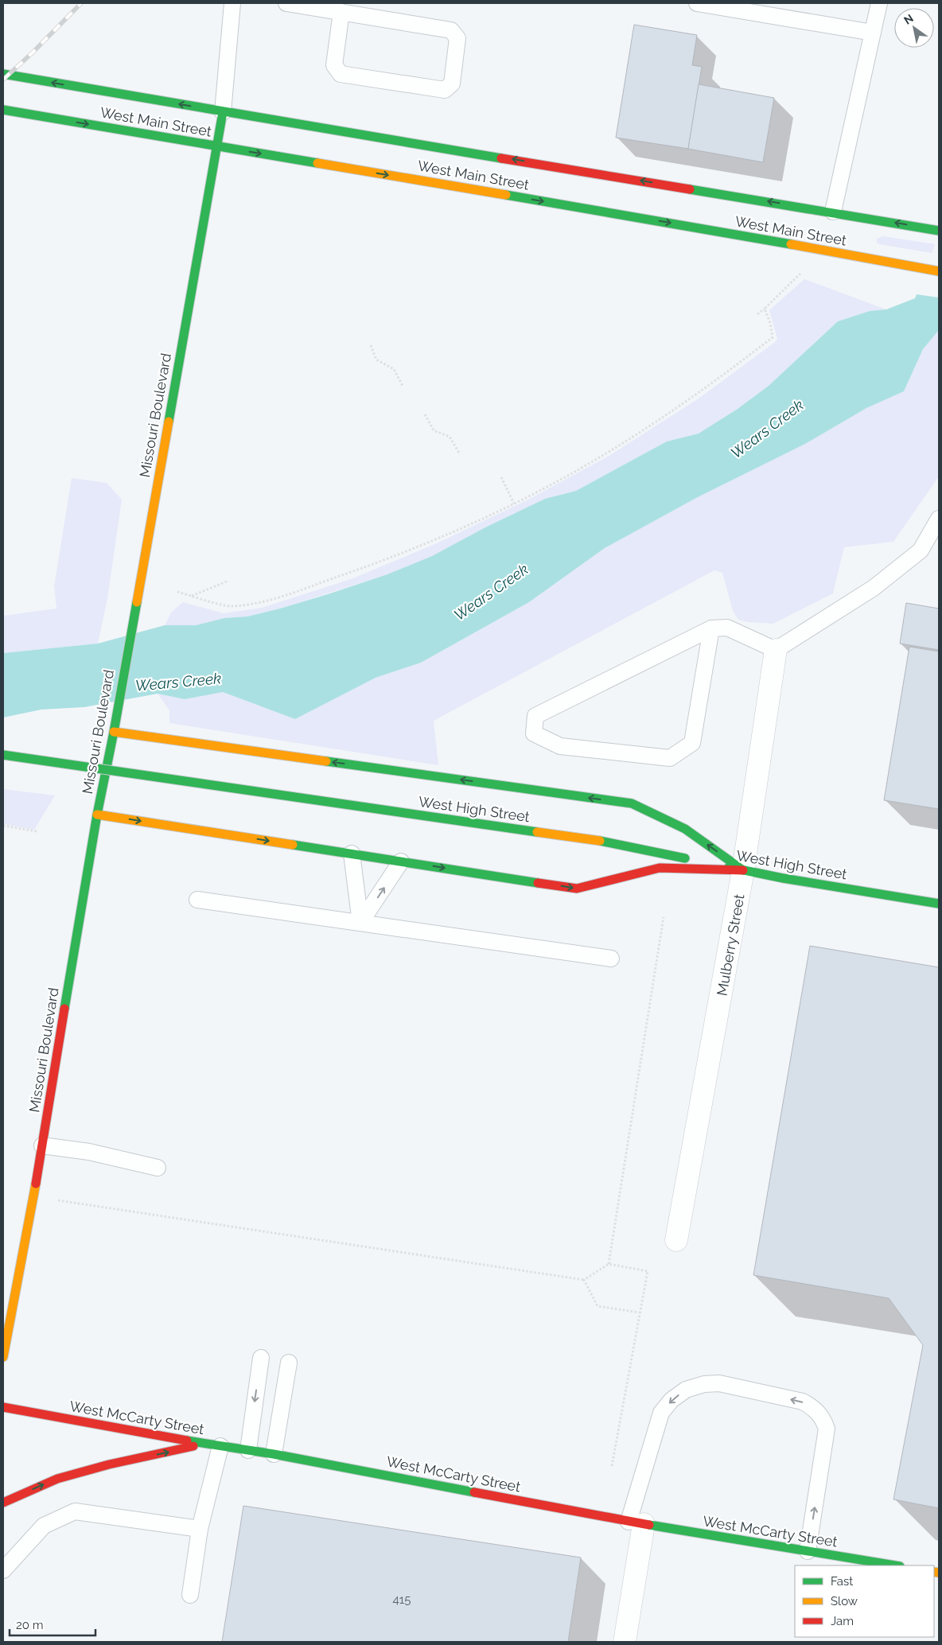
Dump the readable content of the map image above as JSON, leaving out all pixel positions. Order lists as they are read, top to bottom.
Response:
{
  "streets": {
    "street": [
      "West Main Street",
      "Missouri Boulevard",
      "West High Street",
      "Mulberry Street",
      "West McCarty Street"
    ]
  },
  "crossings": [
    ["West Main Street", "Missouri Boulevard"],
    ["West High Street", "Mulberry Street"]
  ],
  "water": ["Wears Creek"],
  "house_numbers": ["415"],
  "legend": ["Fast", "Slow", "Jam"],
  "scale_bar": "20 m",
  "north": "top left"
}
